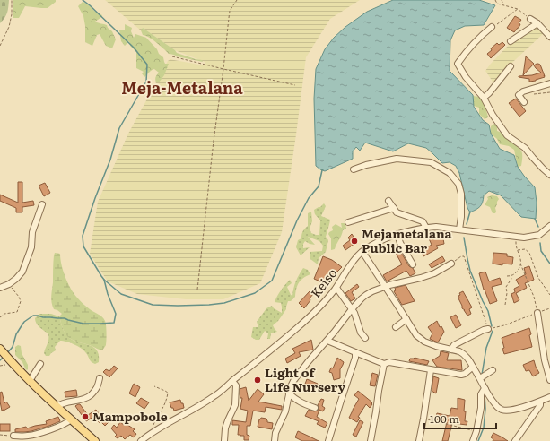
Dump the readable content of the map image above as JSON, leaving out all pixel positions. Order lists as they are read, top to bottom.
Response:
{
  "streets": {
    "street": ["Keiso"]
  },
  "districts": ["Meja-Metalana"],
  "places": ["Mejametalana Public Bar", "Light of Life Nursery", "Mampobole"],
  "scale_bar": "100 m"
}
